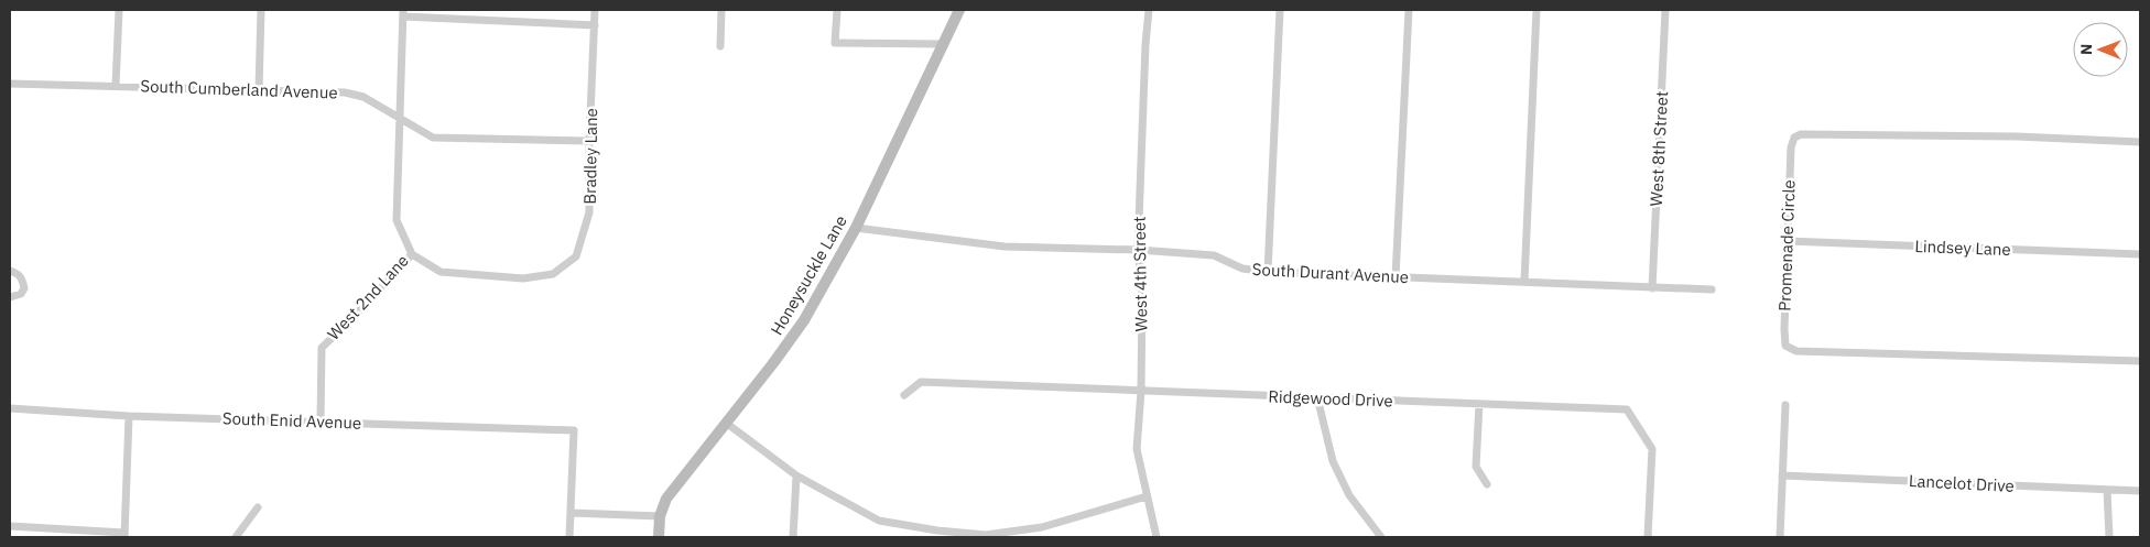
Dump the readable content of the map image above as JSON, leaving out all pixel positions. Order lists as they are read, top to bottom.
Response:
{
  "streets": {
    "street": [
      "South Cumberland Avenue",
      "West 8th Street",
      "Bradley Lane",
      "Promenade Circle",
      "Lindsey Lane",
      "South Durant Avenue",
      "West 4th Street",
      "Honeysuckle Lane",
      "West 2nd Lane",
      "Ridgewood Drive",
      "South Enid Avenue",
      "Lancelot Drive"
    ]
  },
  "crossings": [
    ["South Cumberland Avenue", "Bradley Lane"],
    ["South Cumberland Avenue", "West 2nd Lane"],
    ["West 8th Street", "South Durant Avenue"],
    ["Bradley Lane", "West 2nd Lane"],
    ["Promenade Circle", "Lindsey Lane"],
    ["South Durant Avenue", "West 4th Street"],
    ["South Durant Avenue", "Honeysuckle Lane"],
    ["West 4th Street", "Ridgewood Drive"],
    ["West 2nd Lane", "South Enid Avenue"]
  ],
  "north": "left"
}
